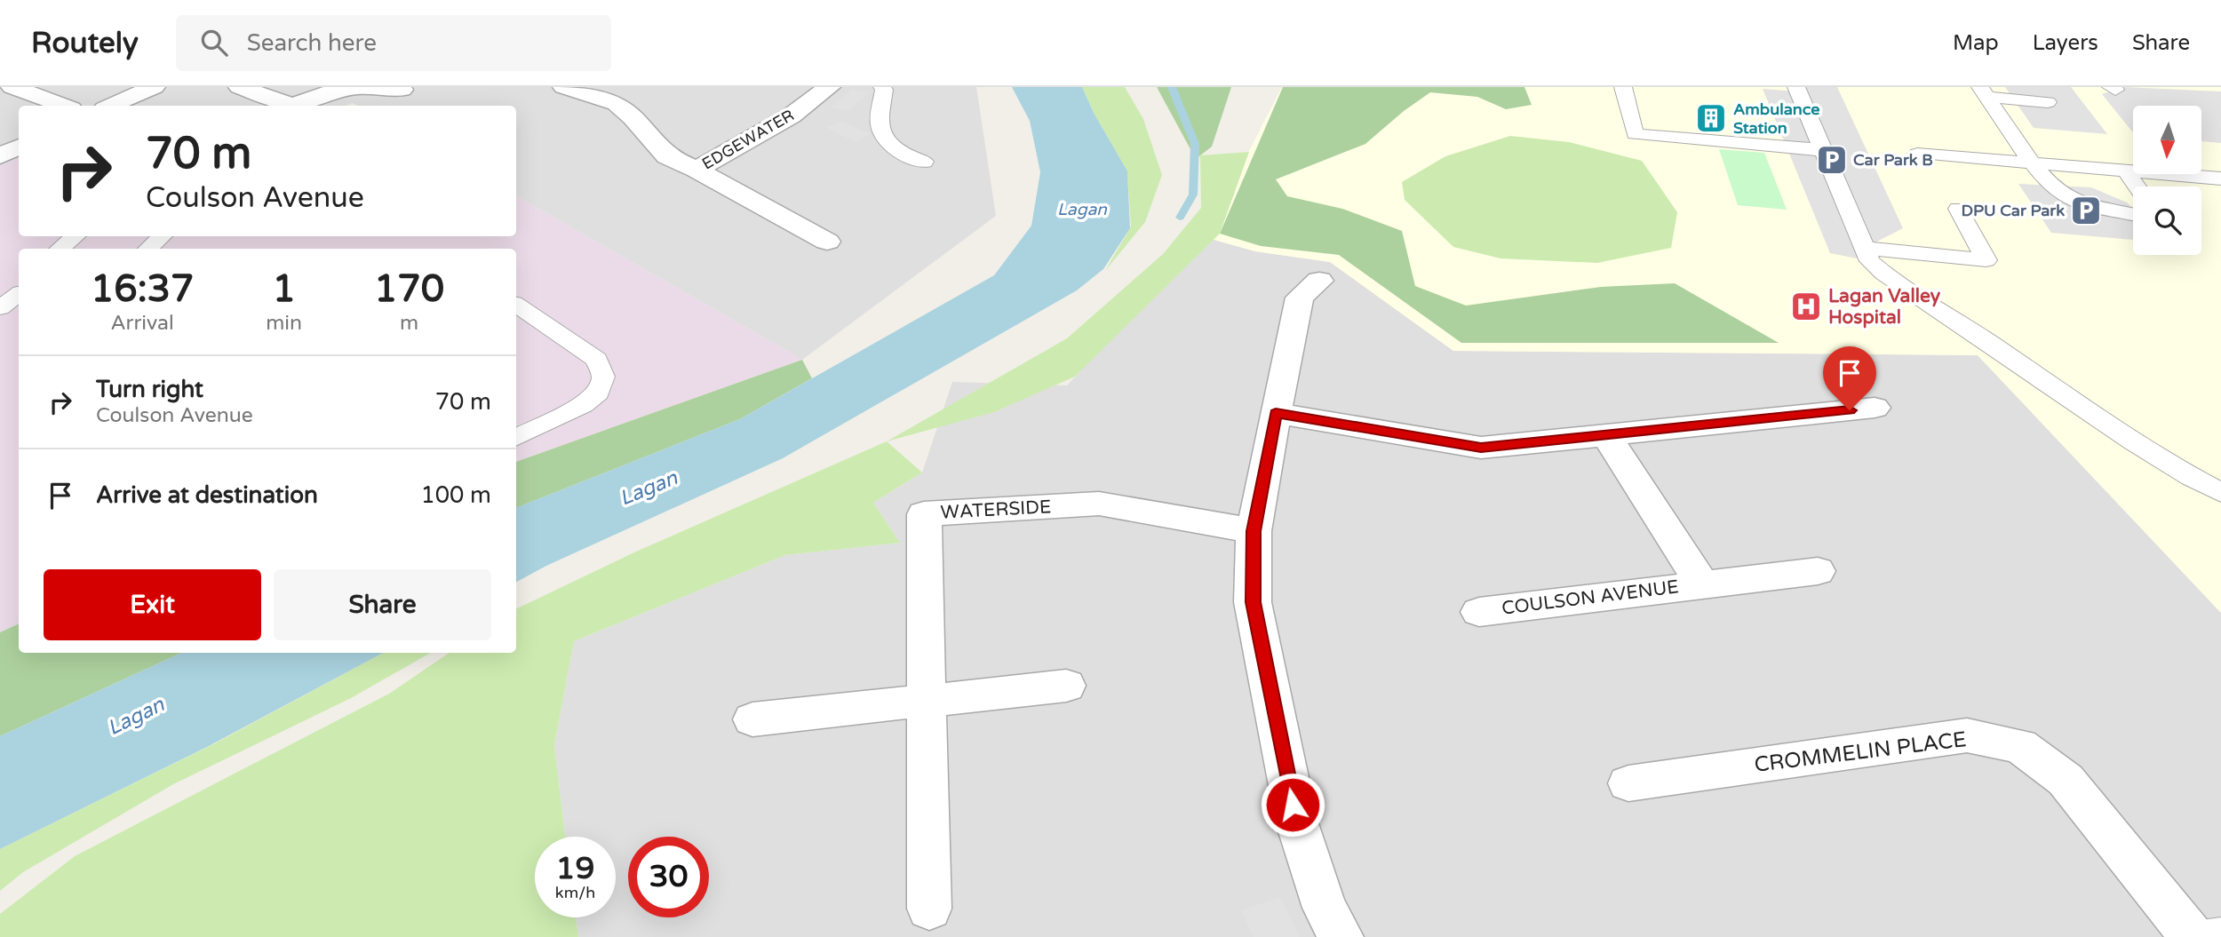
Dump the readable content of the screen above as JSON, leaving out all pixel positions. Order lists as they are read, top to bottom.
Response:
{
  "streets": {
    "street": [
      "EDGEWATER",
      "WATERSIDE",
      "COULSON AVENUE",
      "CROMMELIN PLACE"
    ]
  },
  "water": ["Lagan"],
  "places": {
    "building": ["Ambulance Station"],
    "parking": ["Car Park B", "DPU Car Park"],
    "hospital": ["Lagan Valley Hospital"]
  },
  "north": "bottom",
  "page": {
    "header": "Routely",
    "search": "Search here",
    "nav": ["Map", "Layers", "Share"],
    "turn": ["70 m", "Coulson Avenue"],
    "eta": [
      "16:37",
      "Arrival",
      "1",
      "min",
      "170",
      "m"
    ],
    "list": [
      {
        "name": "Turn right",
        "note": "Coulson Avenue",
        "value": "70 m"
      },
      {
        "name": "Arrive at destination",
        "value": "100 m"
      }
    ],
    "buttons": ["Exit", "Share"],
    "speed": "19 km/h",
    "limit": "30"
  }
}
